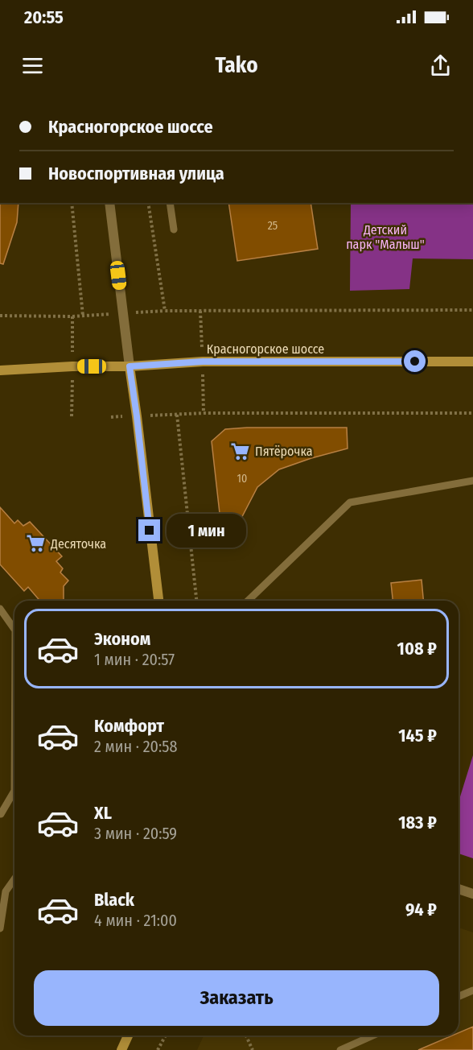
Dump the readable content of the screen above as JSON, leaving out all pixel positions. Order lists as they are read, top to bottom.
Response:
{
  "streets": {
    "main road": ["Красногорское шоссе"]
  },
  "parks": ["Детский парк \"Малыш\""],
  "places": {
    "supermarket": ["Пятёрочка", "Десяточка"]
  },
  "house_numbers": ["25", "10"],
  "page": {
    "status": "20:55",
    "header": "Tako",
    "banner": ["Красногорское шоссе", "Новоспортивная улица"],
    "bubble": "1 мин",
    "list": [
      {
        "name": "Эконом",
        "note": "1 мин · 20:57",
        "value": "108 ₽"
      },
      {
        "name": "Комфорт",
        "note": "2 мин · 20:58",
        "value": "145 ₽"
      },
      {
        "name": "XL",
        "note": "3 мин · 20:59",
        "value": "183 ₽"
      },
      {
        "name": "Black",
        "note": "4 мин · 21:00",
        "value": "94 ₽"
      }
    ],
    "buttons": "Заказать"
  }
}
